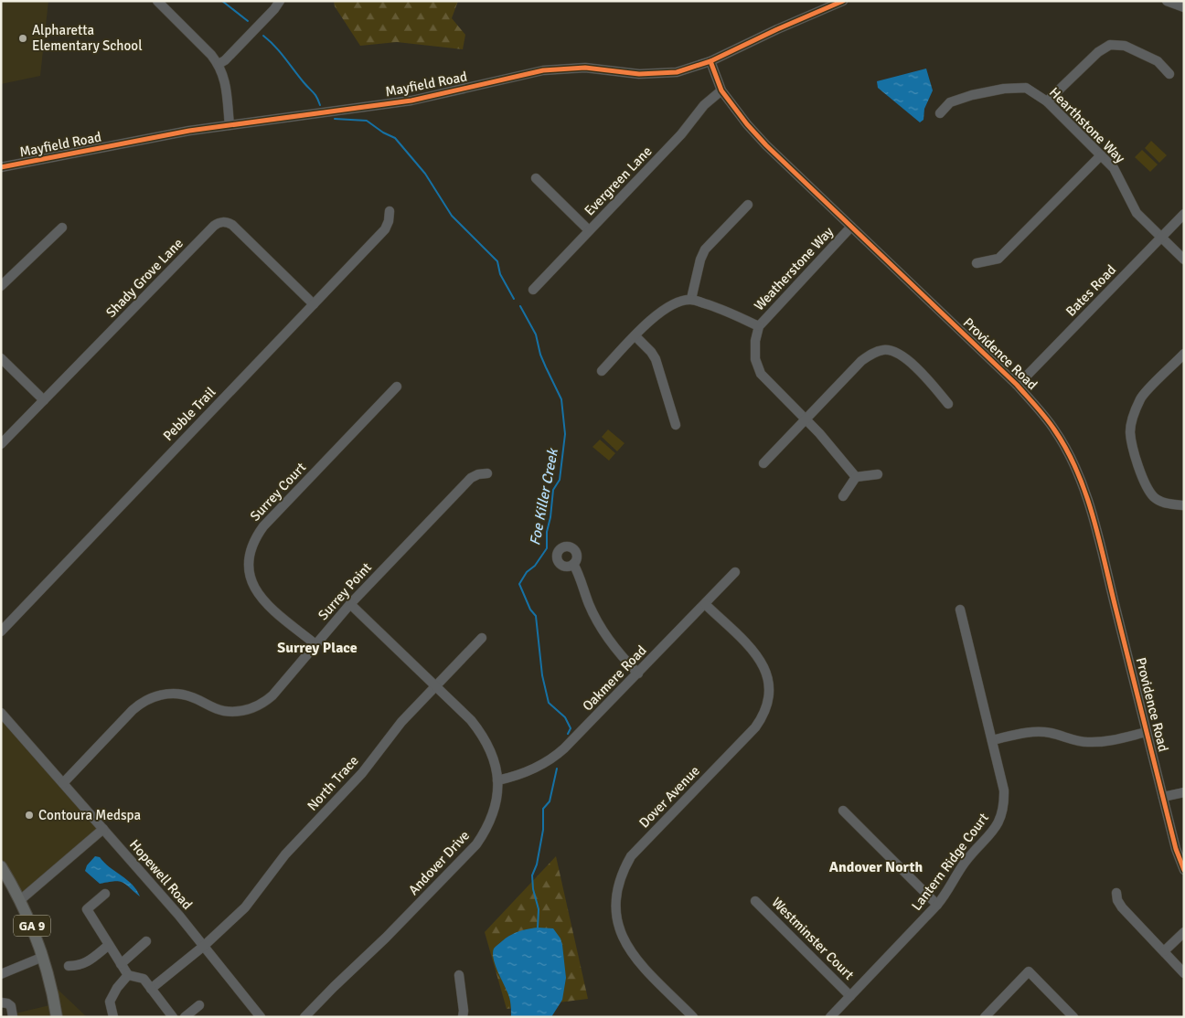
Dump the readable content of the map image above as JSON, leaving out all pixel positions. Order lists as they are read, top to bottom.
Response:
{
  "streets": {
    "main road": ["GA 9"],
    "street": [
      "Mayfield Road",
      "Hearthstone Way",
      "Evergreen Lane",
      "Weatherstone Way",
      "Shady Grove Lane",
      "Bates Road",
      "Providence Road",
      "Pebble Trail",
      "Surrey Court",
      "Surrey Point",
      "Oakmere Road",
      "North Trace",
      "Dover Avenue",
      "Lantern Ridge Court",
      "Andover Drive",
      "Hopewell Road",
      "Westminster Court"
    ]
  },
  "crossings": [
    ["Mayfield Road", "Providence Road"],
    ["Hearthstone Way", "Bates Road"],
    ["Evergreen Lane", "Providence Road"],
    ["Weatherstone Way", "Providence Road"],
    ["Shady Grove Lane", "Pebble Trail"],
    ["Bates Road", "Providence Road"],
    ["Surrey Court", "Surrey Point"],
    ["Surrey Point", "Andover Drive"],
    ["Surrey Point", "Hopewell Road"],
    ["Oakmere Road", "Dover Avenue"],
    ["Oakmere Road", "Andover Drive"],
    ["North Trace", "Andover Drive"],
    ["North Trace", "Hopewell Road"],
    ["Lantern Ridge Court", "Westminster Court"]
  ],
  "districts": ["Surrey Place", "Andover North"],
  "water": ["Foe Killer Creek"],
  "places": ["Alpharetta Elementary School", "Contoura Medspa"]
}
